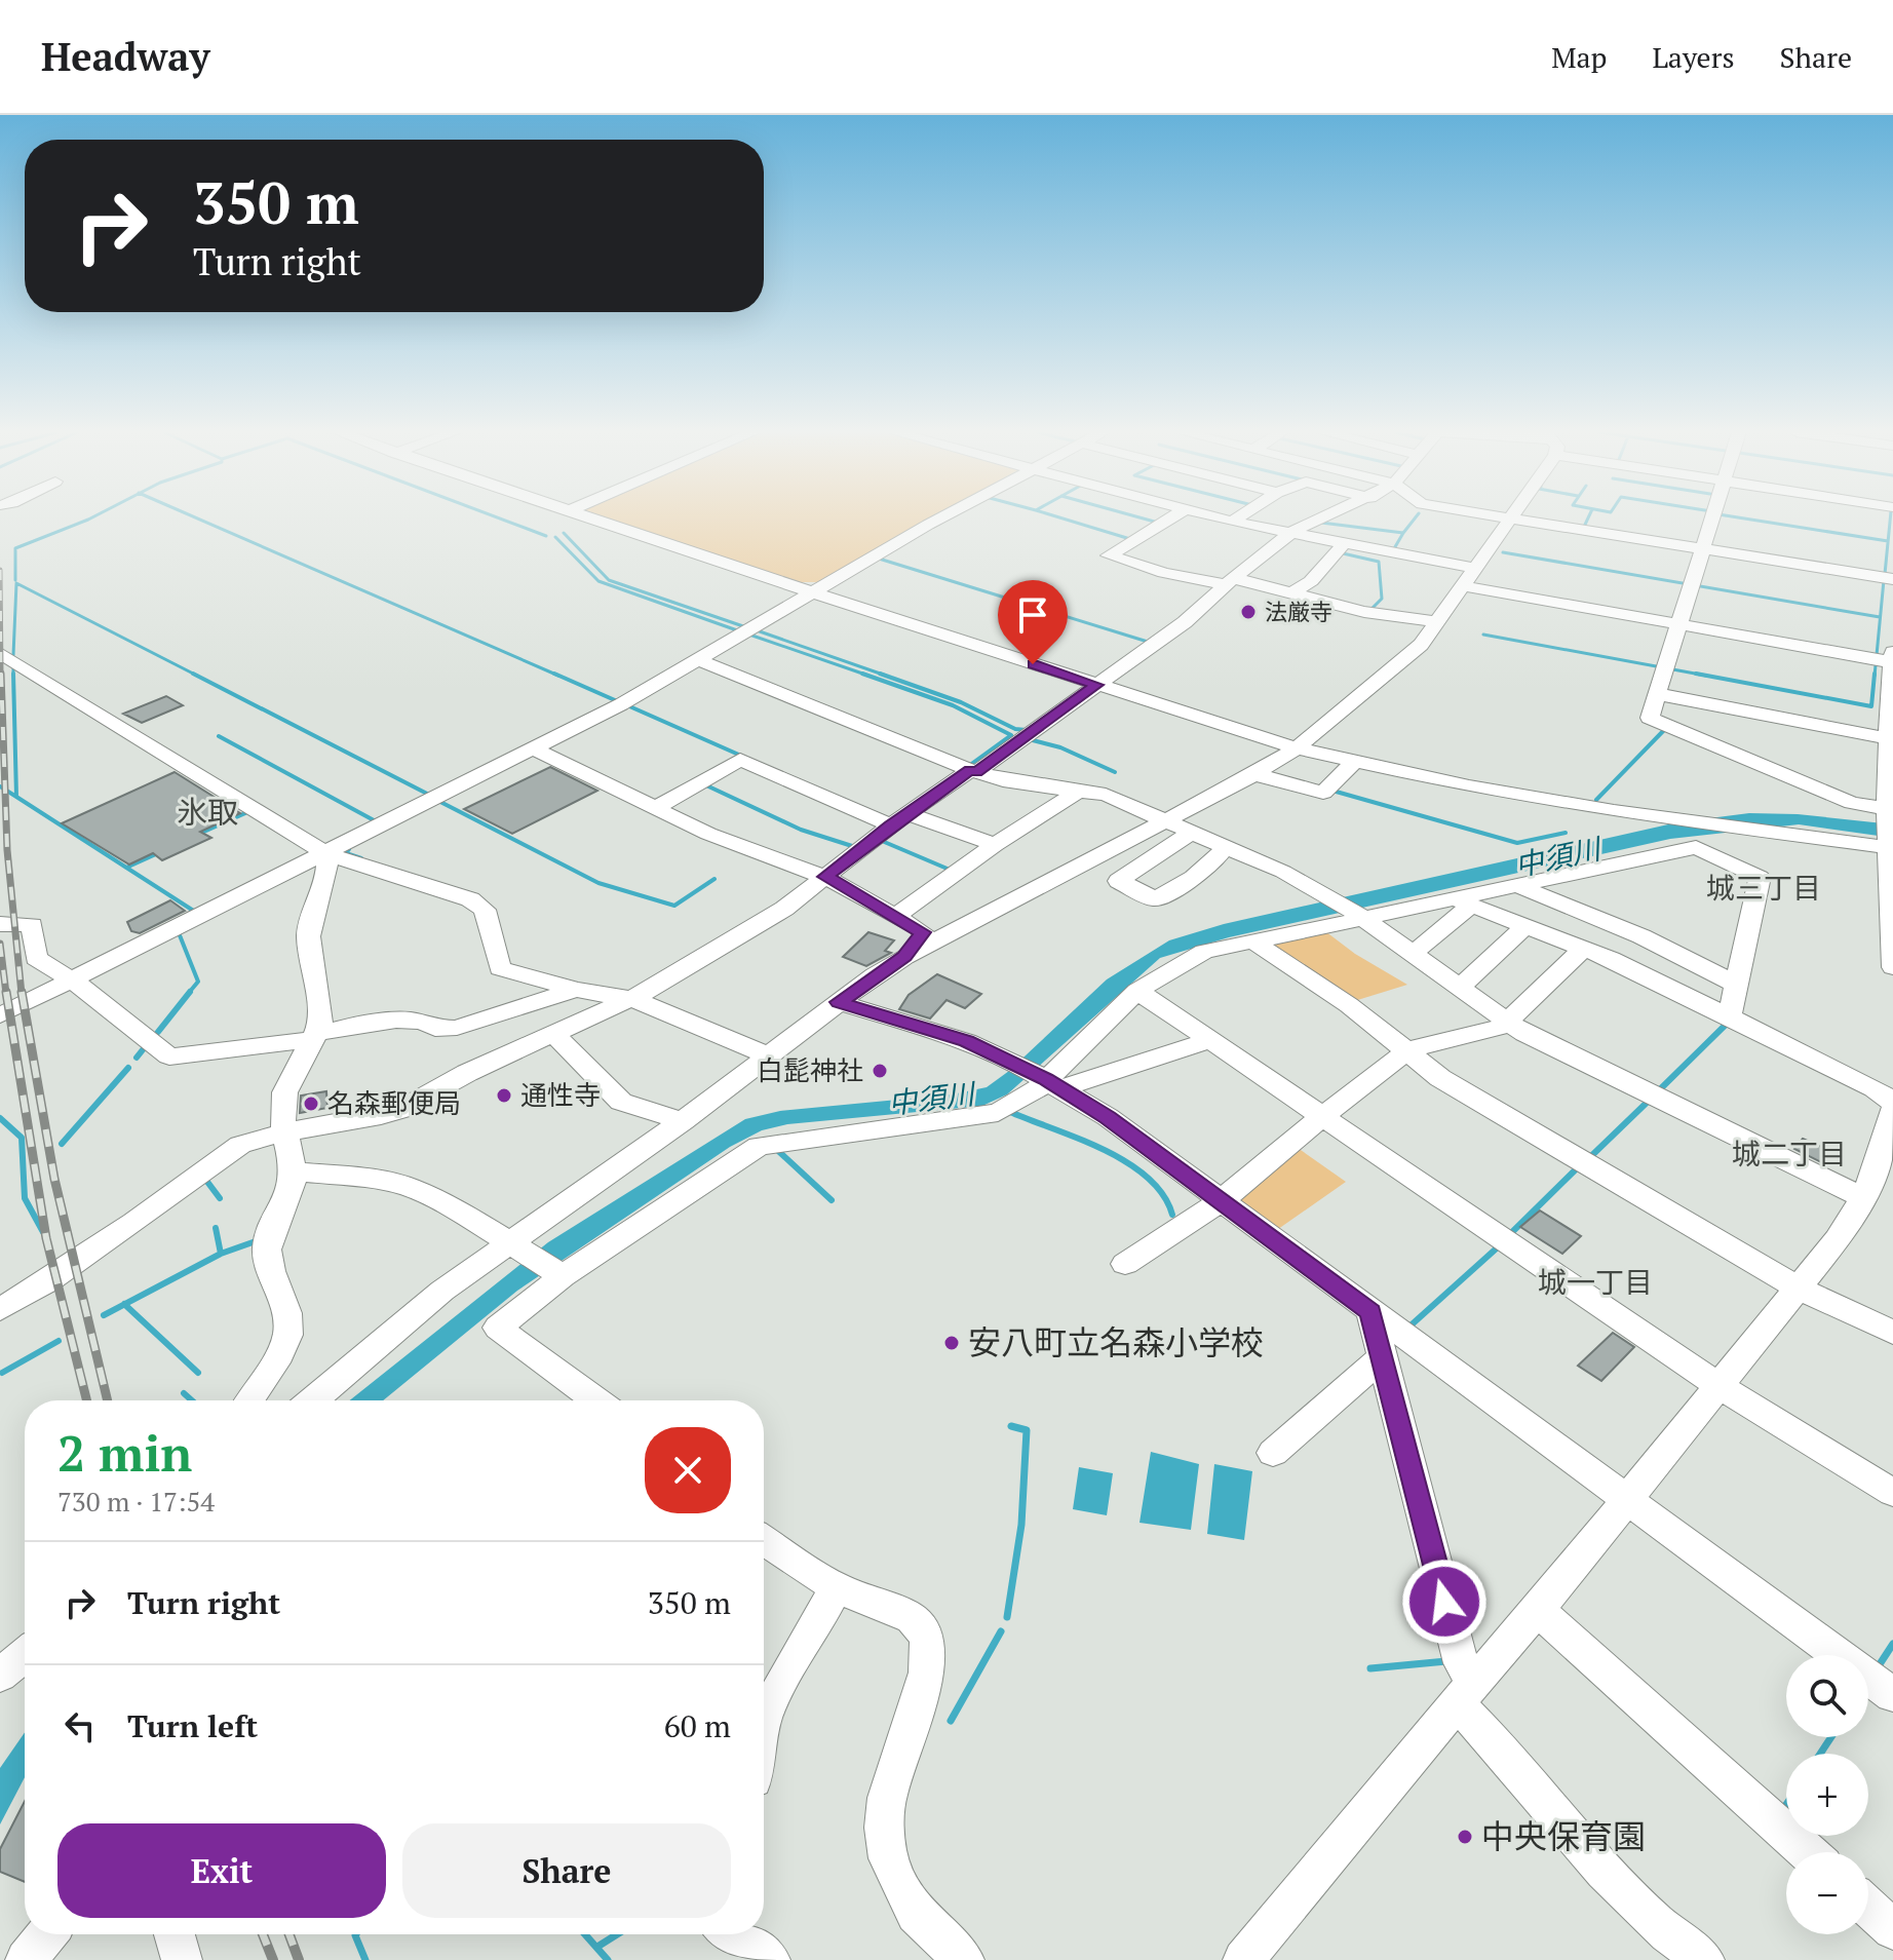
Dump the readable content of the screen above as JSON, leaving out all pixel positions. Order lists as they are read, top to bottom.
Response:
{
  "districts": [
    "氷取",
    "城三丁目",
    "城二丁目",
    "城一丁目"
  ],
  "water": ["中須川"],
  "places": [
    "法厳寺",
    "白髭神社",
    "通性寺",
    "名森郵便局",
    "安八町立名森小学校",
    "中央保育園"
  ],
  "page": {
    "header": "Headway",
    "nav": ["Map", "Layers", "Share"],
    "turn": ["350 m", "Turn right"],
    "heading": ["2 min", "730 m · 17:54"],
    "list": [
      {
        "name": "Turn right",
        "value": "350 m"
      },
      {
        "name": "Turn left",
        "value": "60 m"
      }
    ],
    "map_buttons": ["+", "−"],
    "buttons": ["Exit", "Share"]
  }
}
